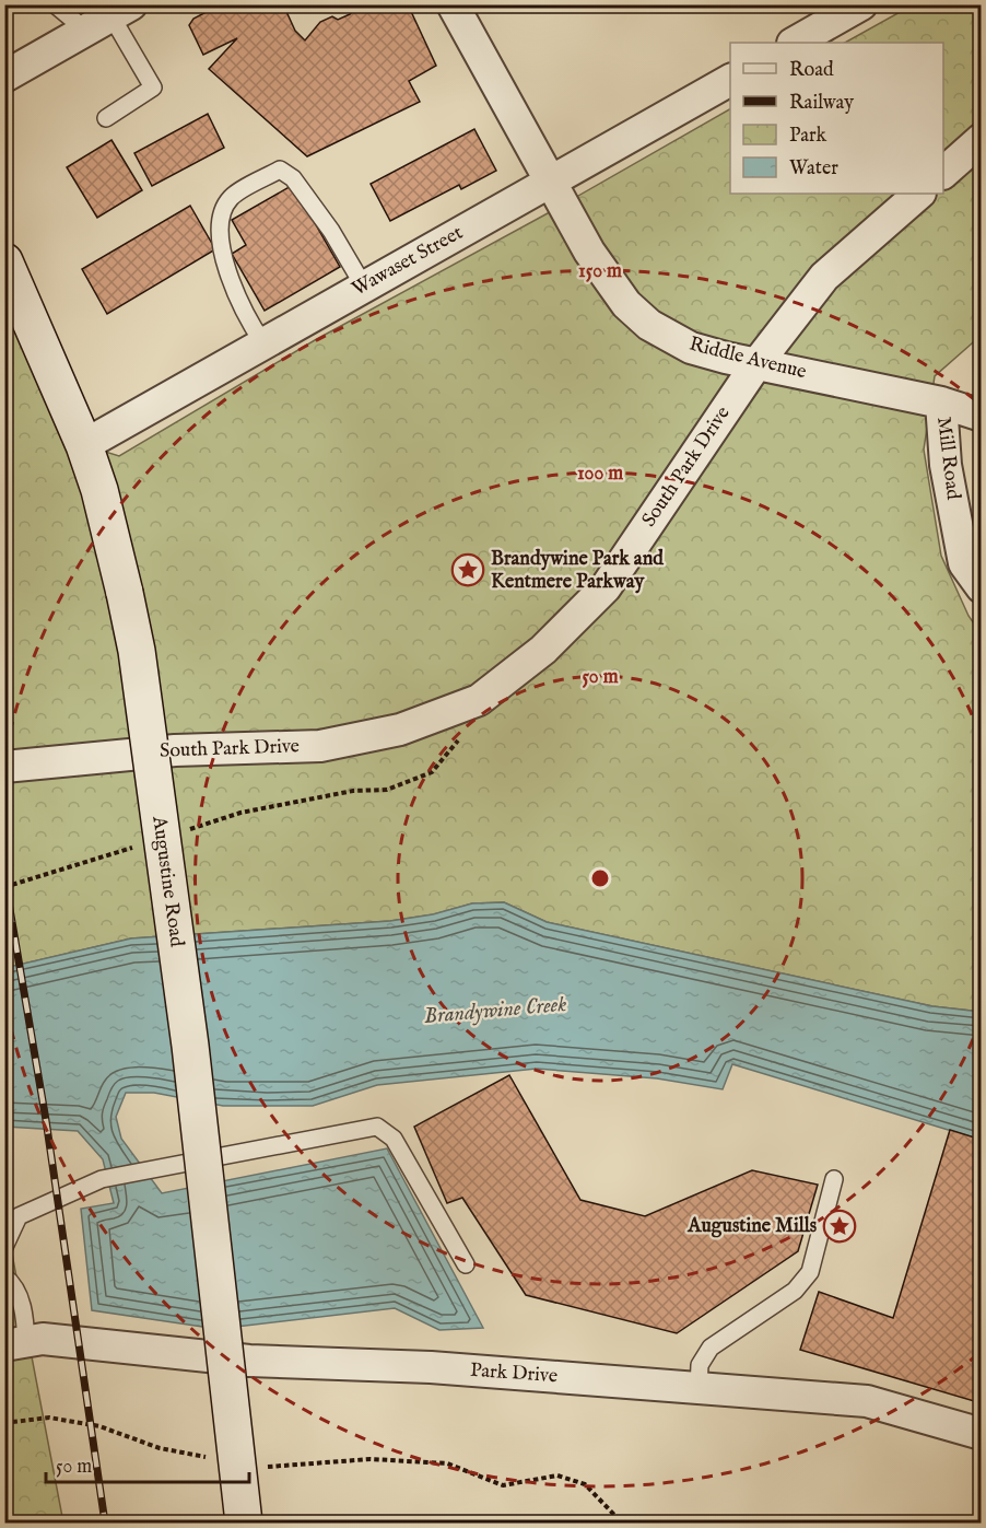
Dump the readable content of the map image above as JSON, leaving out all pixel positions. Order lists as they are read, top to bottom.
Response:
{
  "streets": {
    "street": [
      "Wawaset Street",
      "Riddle Avenue",
      "Mill Road",
      "South Park Drive",
      "Augustine Road",
      "Park Drive"
    ]
  },
  "crossings": [
    ["Wawaset Street", "Riddle Avenue"],
    ["Wawaset Street", "Augustine Road"],
    ["Riddle Avenue", "Mill Road"],
    ["Riddle Avenue", "South Park Drive"]
  ],
  "water": ["Brandywine Creek"],
  "places": {
    "place": ["Brandywine Park and Kentmere Parkway", "Augustine Mills"]
  },
  "legend": [
    "Road",
    "Railway",
    "Park",
    "Water"
  ],
  "scale_bar": "50 m",
  "rings": ["150 m", "100 m", "50 m"]
}
